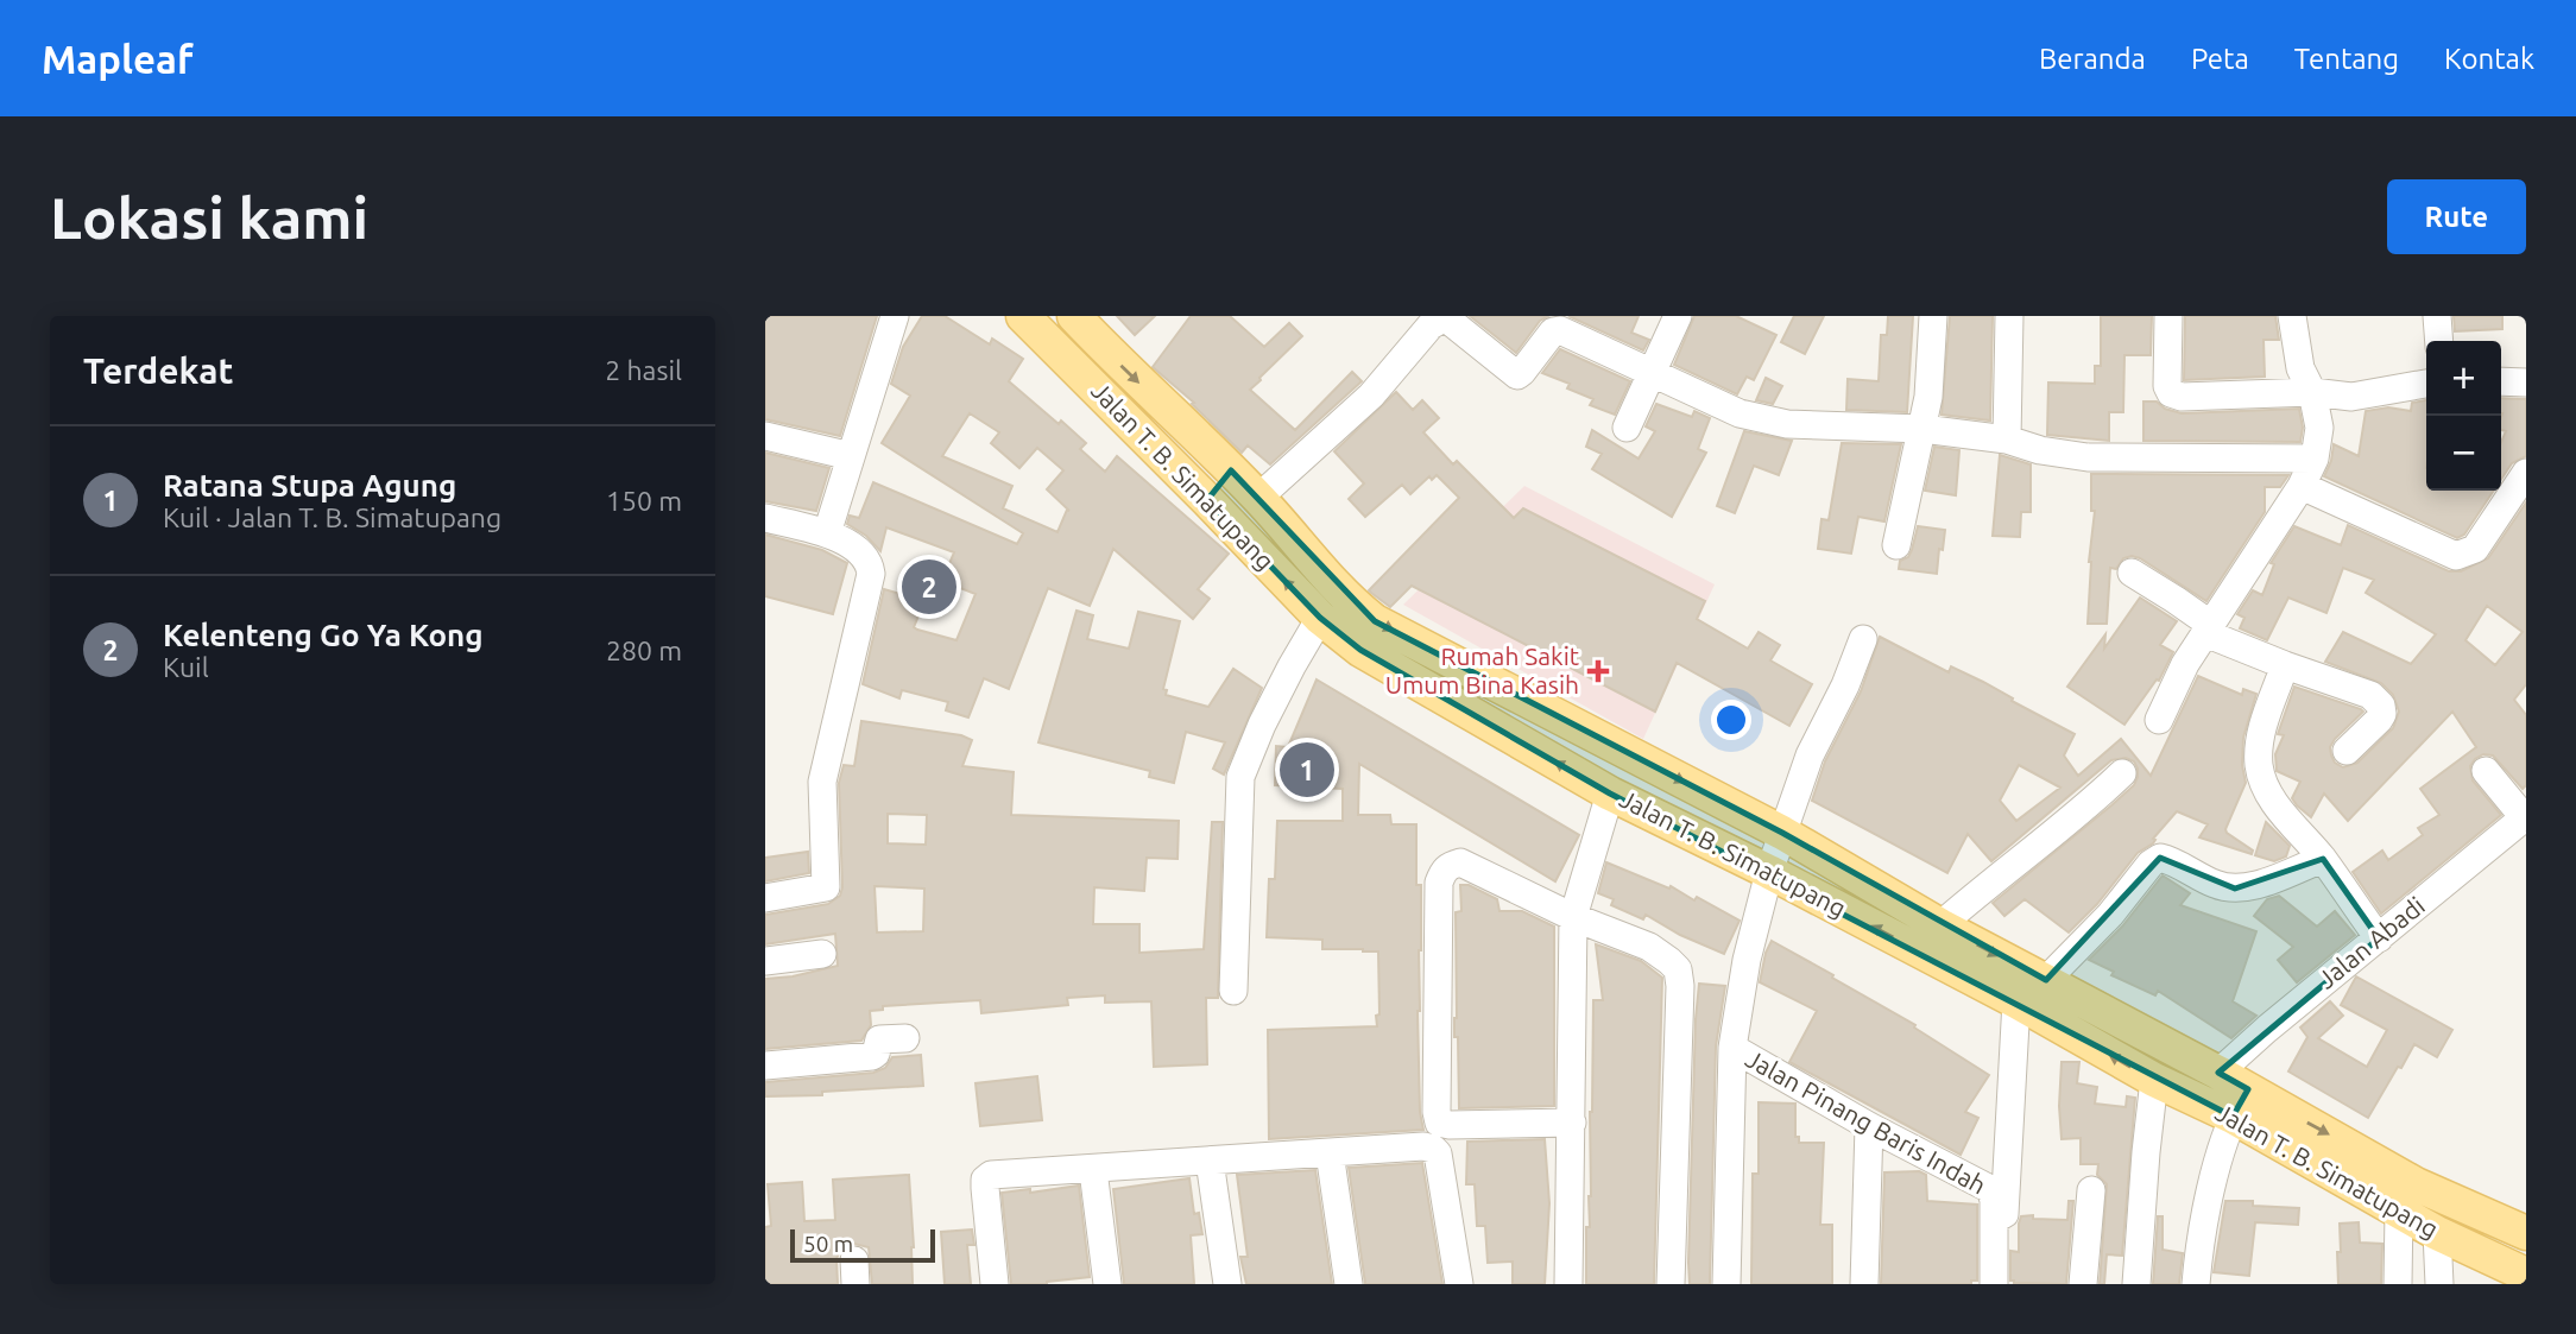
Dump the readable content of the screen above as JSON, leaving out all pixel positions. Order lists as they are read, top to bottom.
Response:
{
  "streets": {
    "main road": ["Jalan T. B. Simatupang"],
    "street": ["Jalan Abadi", "Jalan Pinang Baris Indah"]
  },
  "crossings": [
    ["Jalan T. B. Simatupang", "Jalan Abadi"]
  ],
  "places": {
    "health": ["Rumah Sakit Umum Bina Kasih"]
  },
  "scale_bar": "50 m",
  "page": {
    "header": "Mapleaf",
    "nav": [
      "Beranda",
      "Peta",
      "Tentang",
      "Kontak"
    ],
    "buttons": "Rute",
    "title": "Lokasi kami",
    "heading": ["Terdekat", "2 hasil"],
    "map_buttons": ["+", "−"],
    "list": [
      {
        "mark": "1",
        "name": "Ratana Stupa Agung",
        "note": "Kuil · Jalan T. B. Simatupang",
        "value": "150 m"
      },
      {
        "mark": "2",
        "name": "Kelenteng Go Ya Kong",
        "note": "Kuil",
        "value": "280 m"
      }
    ],
    "pins": ["2", "1"],
    "scale": "50 m"
  }
}
